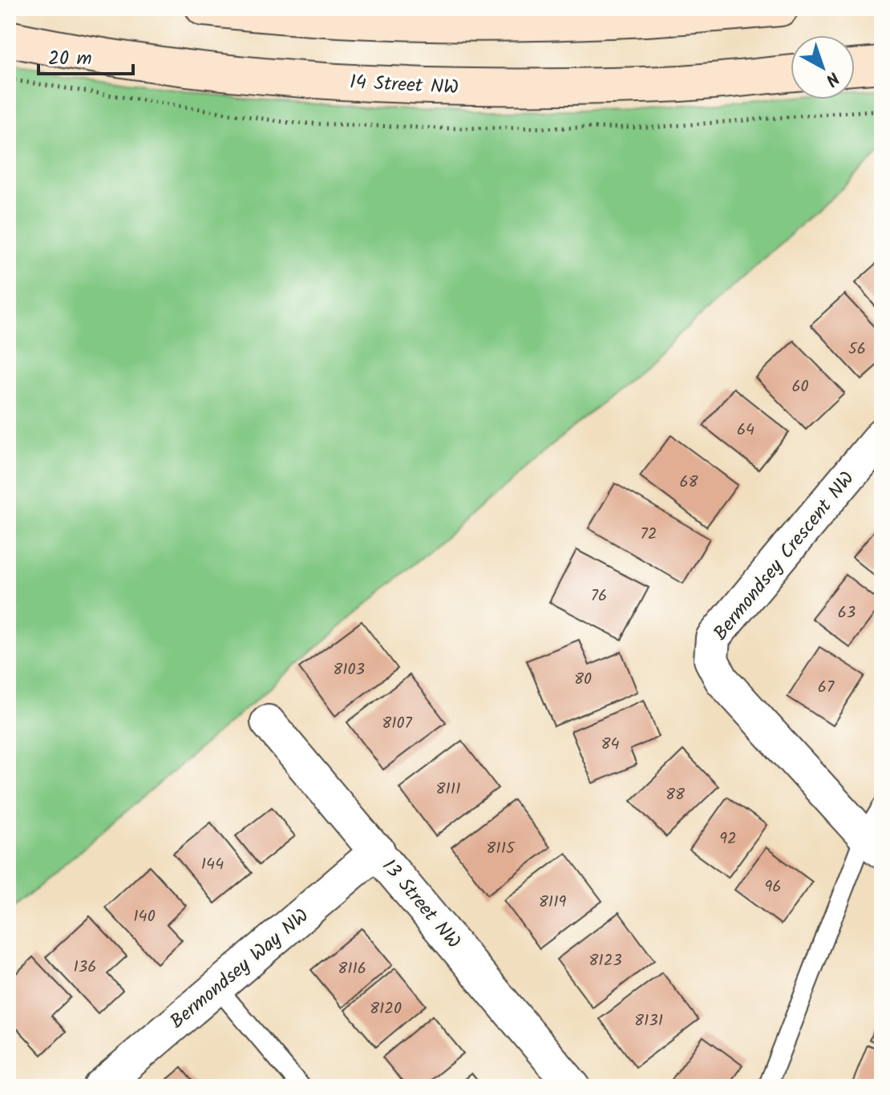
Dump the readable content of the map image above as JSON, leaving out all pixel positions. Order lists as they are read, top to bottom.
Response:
{
  "streets": {
    "main road": ["14 Street NW"],
    "street": ["Bermondsey Crescent NW", "13 Street NW", "Bermondsey Way NW"]
  },
  "crossings": [
    ["13 Street NW", "Bermondsey Way NW"]
  ],
  "house_numbers": [
    "56",
    "60",
    "64",
    "68",
    "72",
    "76",
    "63",
    "8103",
    "80",
    "67",
    "8107",
    "84",
    "8111",
    "88",
    "92",
    "8115",
    "144",
    "96",
    "8119",
    "140",
    "8123",
    "136",
    "8116",
    "8120",
    "8131"
  ],
  "scale_bar": "20 m",
  "north": "bottom right"
}
